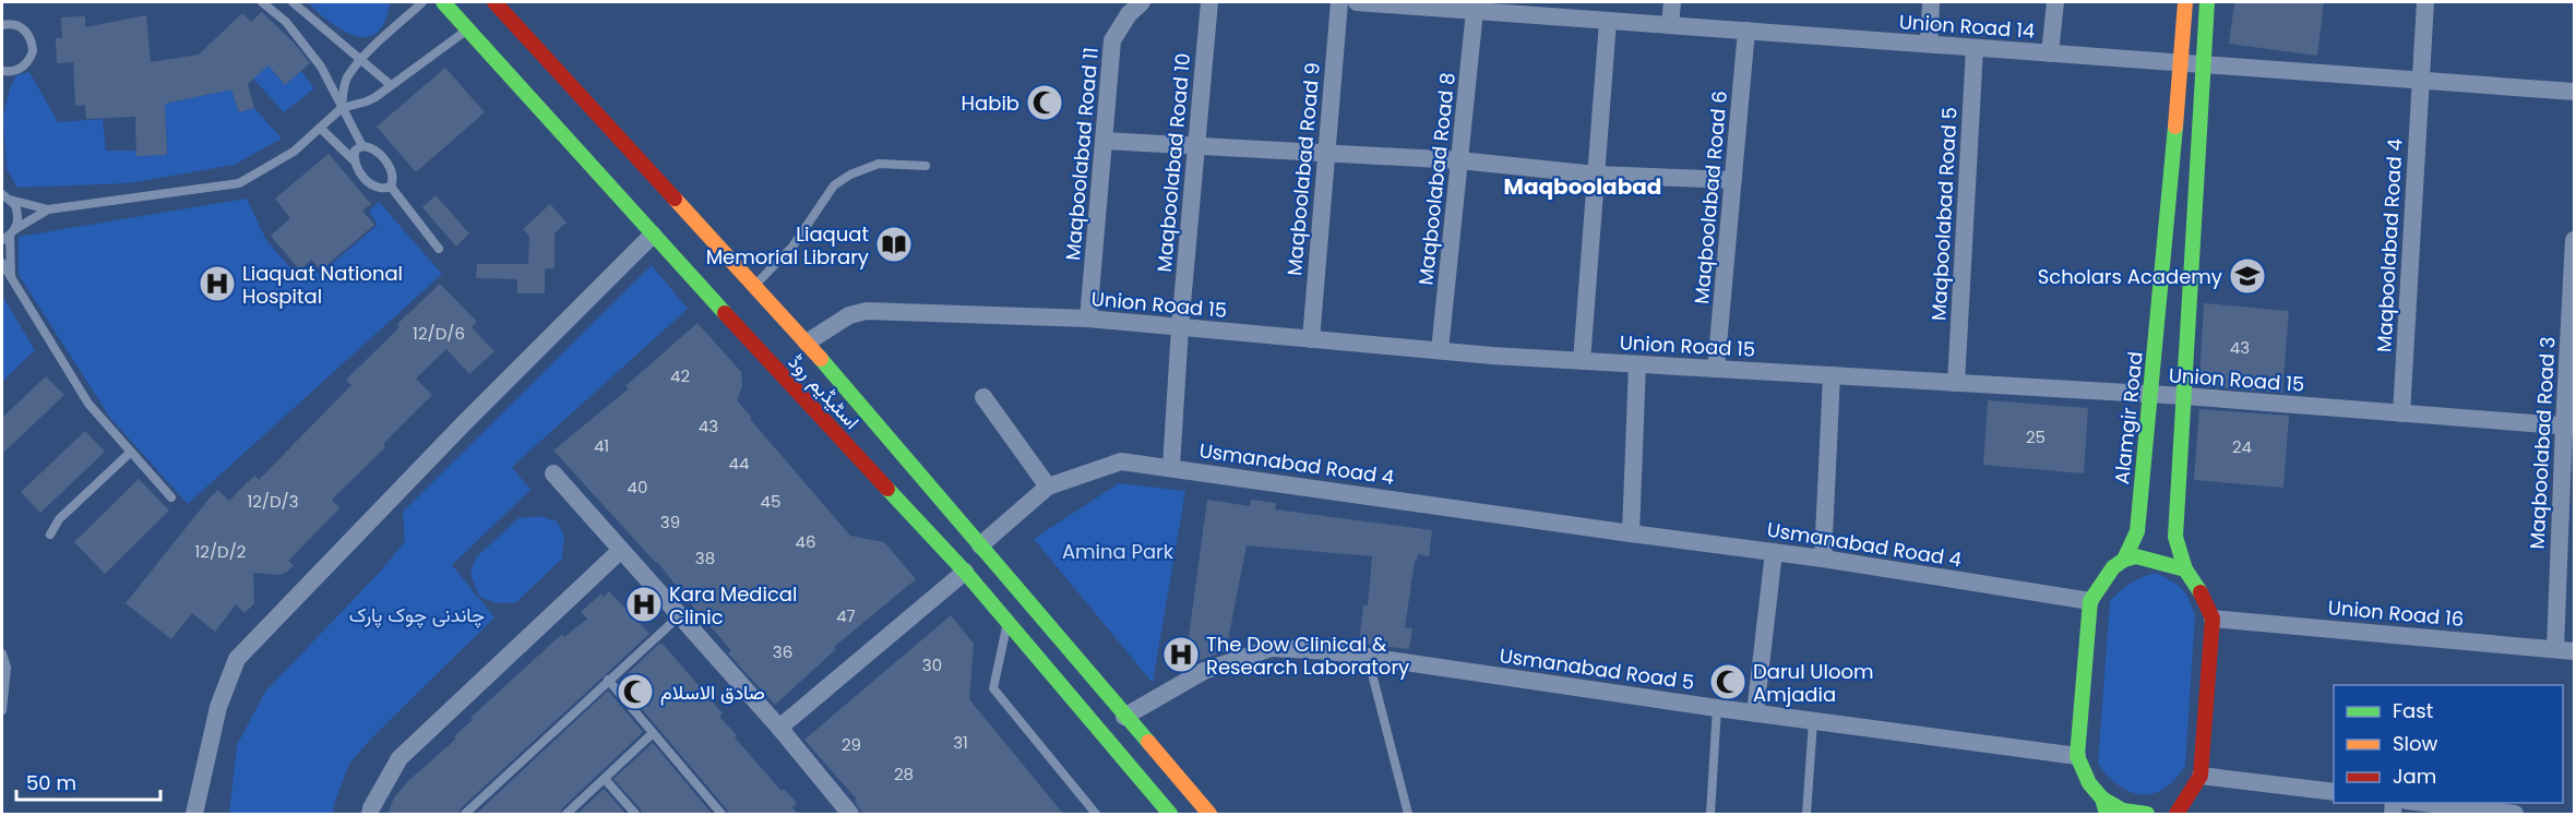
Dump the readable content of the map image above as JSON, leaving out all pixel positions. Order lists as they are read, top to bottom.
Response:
{
  "streets": {
    "main road": ["اسٹیڈیم روڈ", "Alamgir Road"],
    "street": [
      "Union Road 14",
      "Maqboolabad Road 11",
      "Maqboolabad Road 10",
      "Maqboolabad Road 9",
      "Maqboolabad Road 8",
      "Maqboolabad Road 6",
      "Maqboolabad Road 5",
      "Maqboolabad Road 4",
      "Union Road 15",
      "Maqboolabad Road 3",
      "Usmanabad Road 4",
      "Union Road 16",
      "Usmanabad Road 5"
    ]
  },
  "crossings": [
    ["Union Road 14", "Maqboolabad Road 8"],
    ["Union Road 14", "Maqboolabad Road 6"],
    ["Union Road 14", "Maqboolabad Road 5"],
    ["Union Road 14", "Maqboolabad Road 4"],
    ["Union Road 14", "Alamgir Road"],
    ["Maqboolabad Road 11", "Union Road 15"],
    ["Maqboolabad Road 10", "Union Road 15"],
    ["Maqboolabad Road 9", "Union Road 15"],
    ["Maqboolabad Road 8", "Union Road 15"],
    ["Maqboolabad Road 6", "Union Road 15"],
    ["Maqboolabad Road 5", "Union Road 15"],
    ["Maqboolabad Road 4", "Union Road 15"],
    ["Union Road 15", "اسٹیڈیم روڈ"],
    ["Union Road 15", "Alamgir Road"],
    ["Union Road 15", "Maqboolabad Road 3"],
    ["اسٹیڈیم روڈ", "Usmanabad Road 4"],
    ["اسٹیڈیم روڈ", "Usmanabad Road 5"],
    ["Alamgir Road", "Usmanabad Road 4"],
    ["Alamgir Road", "Usmanabad Road 5"],
    ["Maqboolabad Road 3", "Union Road 16"]
  ],
  "districts": ["Maqboolabad"],
  "parks": ["Amina Park", "چاندنی چوک پارک"],
  "places": {
    "mosque": ["Habib", "Darul Uloom Amjadia", "صادق الاسلام"],
    "library": ["Liaquat Memorial Library"],
    "school or university": ["Scholars Academy"],
    "hospital": ["Liaquat National Hospital", "Kara Medical Clinic", "The Dow Clinical & Research Laboratory"]
  },
  "house_numbers": [
    "12/D/6",
    "43",
    "42",
    "43",
    "25",
    "41",
    "24",
    "44",
    "40",
    "12/D/3",
    "45",
    "39",
    "46",
    "12/D/2",
    "38",
    "47",
    "36",
    "30",
    "31",
    "29",
    "28"
  ],
  "legend": ["Fast", "Slow", "Jam"],
  "scale_bar": "50 m"
}
